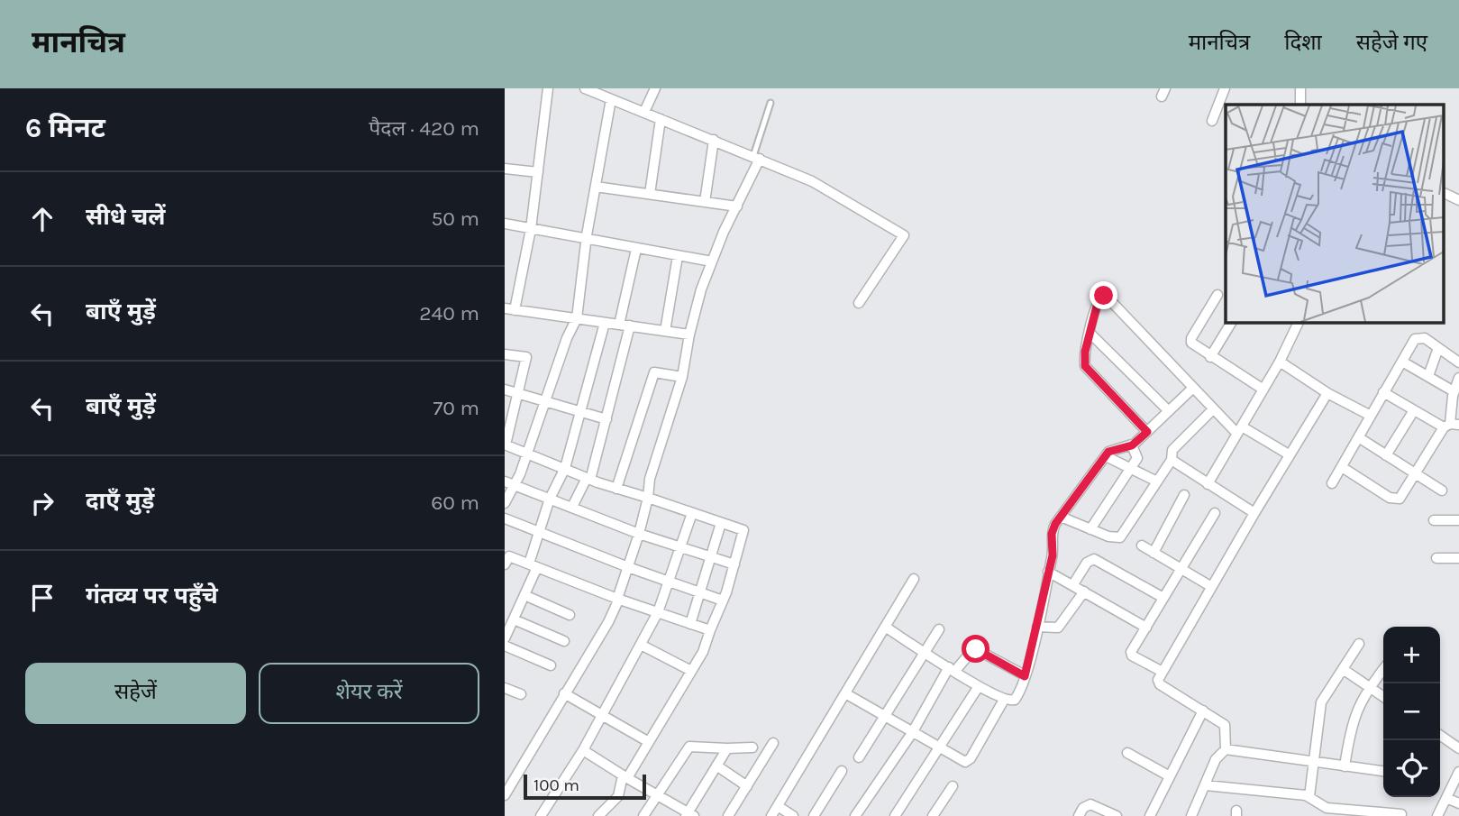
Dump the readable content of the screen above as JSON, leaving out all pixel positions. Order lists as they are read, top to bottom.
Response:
{
  "scale_bar": "100 m",
  "page": {
    "header": "मानचित्र",
    "nav": ["मानचित्र", "दिशा", "सहेजे गए"],
    "heading": ["6 मिनट", "पैदल · 420 m"],
    "list": [
      ["सीधे चलें", "50 m"],
      ["बाएँ मुड़ें", "240 m"],
      ["बाएँ मुड़ें", "70 m"],
      ["दाएँ मुड़ें", "60 m"],
      "गंतव्य पर पहुँचे"
    ],
    "map_buttons": ["+", "−"],
    "buttons": ["सहेजें", "शेयर करें"],
    "scale": "100 m"
  }
}
